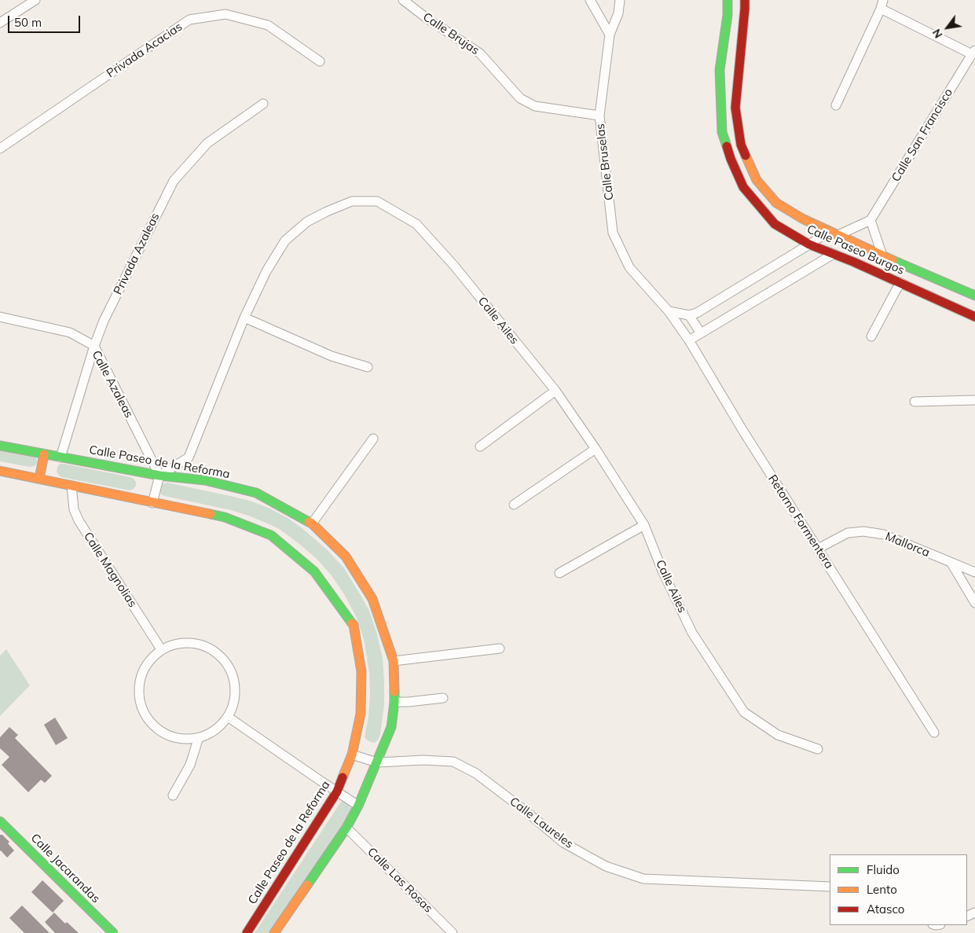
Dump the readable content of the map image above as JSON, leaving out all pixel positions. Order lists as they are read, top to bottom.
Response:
{
  "streets": {
    "main road": ["Calle Paseo Burgos", "Calle Paseo de la Reforma", "Calle Jacarandas"],
    "street": [
      "Calle Brujas",
      "Privada Acacias",
      "Calle San Francisco",
      "Calle Bruselas",
      "Privada Azaleas",
      "Calle Ailes",
      "Calle Azaleas",
      "Retorno Formentera",
      "Mallorca",
      "Calle Magnolias",
      "Calle Laureles",
      "Calle Las Rosas"
    ]
  },
  "crossings": [
    ["Calle Brujas", "Calle Bruselas"],
    ["Calle Bruselas", "Retorno Formentera"],
    ["Privada Azaleas", "Calle Azaleas"],
    ["Calle Ailes", "Calle Azaleas"],
    ["Calle Ailes", "Calle Paseo de la Reforma"],
    ["Calle Azaleas", "Calle Paseo de la Reforma"],
    ["Calle Paseo de la Reforma", "Calle Magnolias"],
    ["Calle Paseo de la Reforma", "Calle Laureles"],
    ["Calle Paseo de la Reforma", "Calle Las Rosas"],
    ["Retorno Formentera", "Mallorca"]
  ],
  "legend": ["Fluido", "Lento", "Atasco"],
  "scale_bar": "50 m",
  "north": "bottom left"
}
